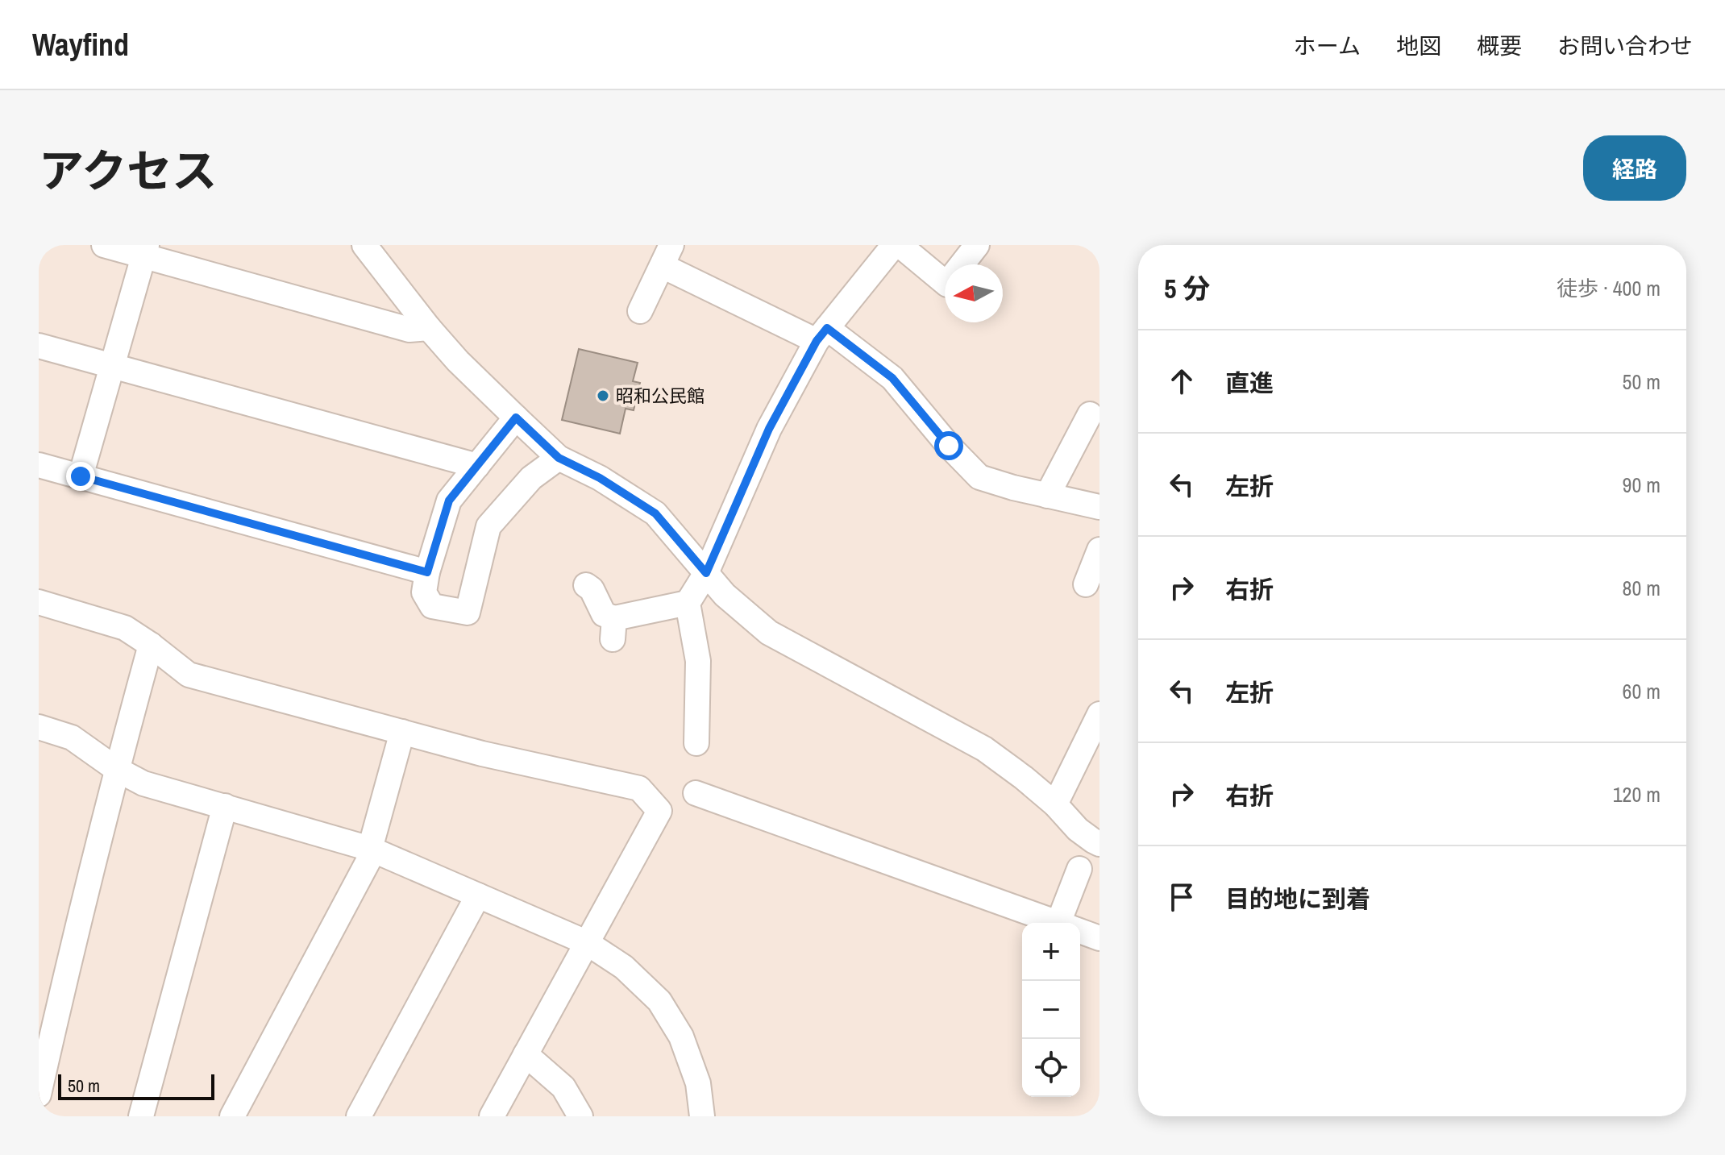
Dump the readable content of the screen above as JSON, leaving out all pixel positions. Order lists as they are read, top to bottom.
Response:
{
  "places": ["昭和公民館"],
  "scale_bar": "50 m",
  "north": "left",
  "page": {
    "header": "Wayfind",
    "nav": [
      "ホーム",
      "地図",
      "概要",
      "お問い合わせ"
    ],
    "title": "アクセス",
    "buttons": "経路",
    "heading": ["5 分", "徒歩 · 400 m"],
    "list": [
      ["直進", "50 m"],
      ["左折", "90 m"],
      ["右折", "80 m"],
      ["左折", "60 m"],
      ["右折", "120 m"],
      "目的地に到着"
    ],
    "map_buttons": ["+", "−"],
    "scale": "50 m"
  }
}
